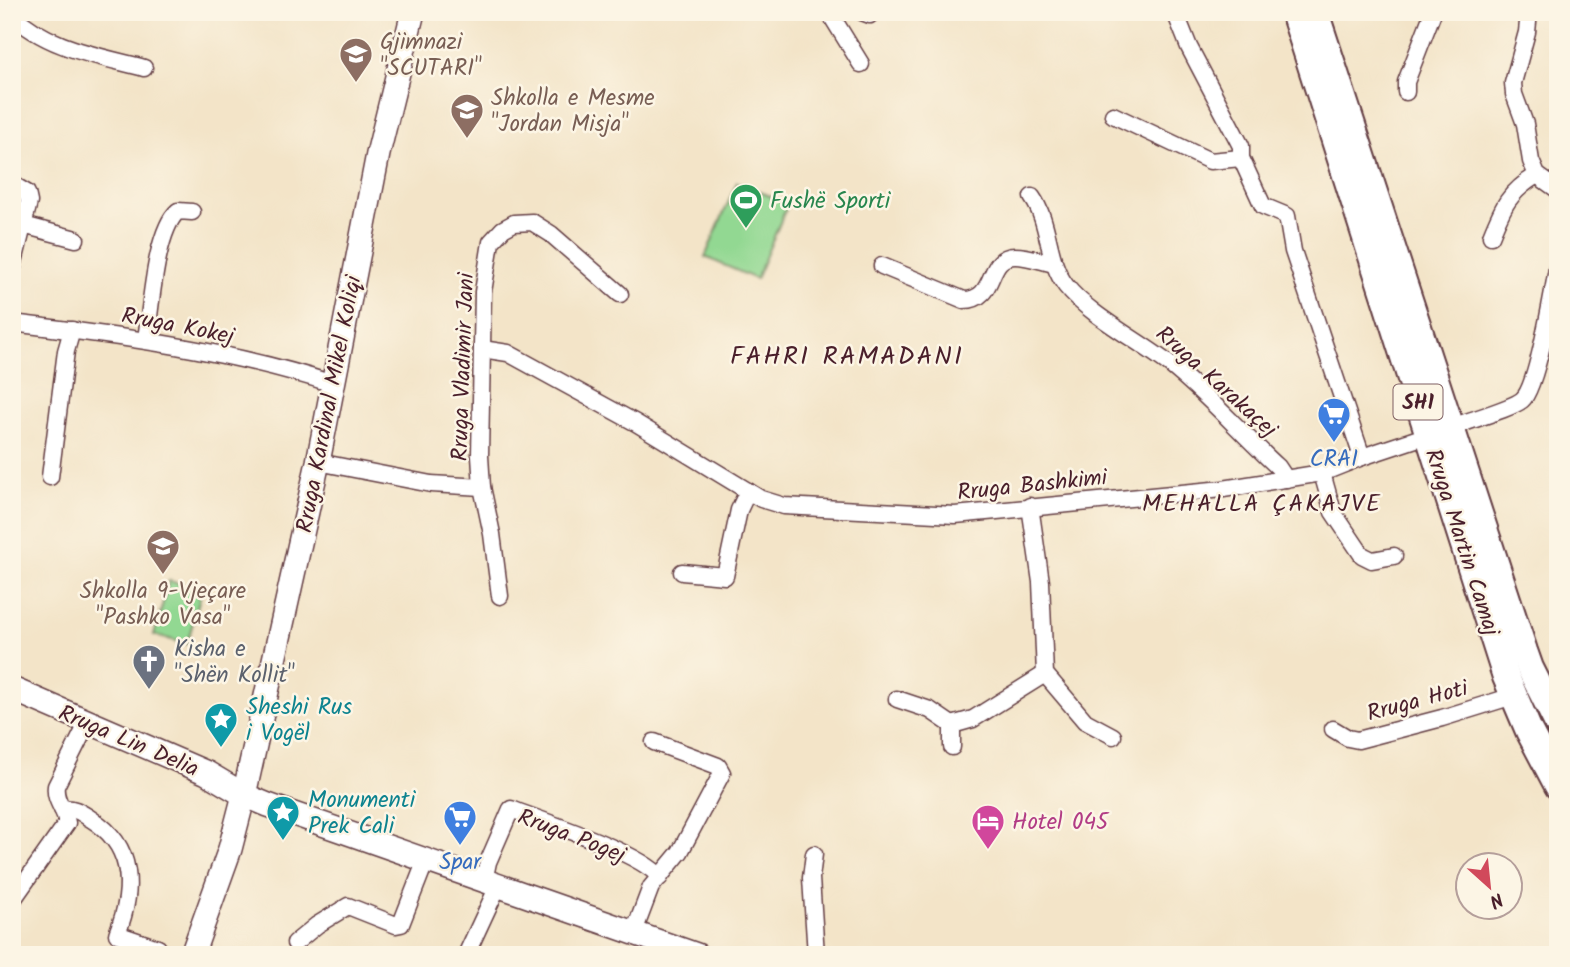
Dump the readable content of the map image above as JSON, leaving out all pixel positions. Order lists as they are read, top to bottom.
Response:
{
  "streets": {
    "main road": ["SH1", "Rruga Martin Camaj"],
    "street": [
      "Rruga Kokej",
      "Rruga Vladimir Jani",
      "Rruga Karakaçej",
      "Rruga Kardinal Mikel Koliqi",
      "Rruga Bashkimi",
      "Rruga Hoti",
      "Rruga Lin Delia",
      "Rruga Pogej"
    ]
  },
  "crossings": [
    ["Rruga Kokej", "Rruga Kardinal Mikel Koliqi"],
    ["Rruga Vladimir Jani", "Rruga Kardinal Mikel Koliqi"],
    ["Rruga Vladimir Jani", "Rruga Bashkimi"],
    ["Rruga Karakaçej", "Rruga Bashkimi"],
    ["Rruga Kardinal Mikel Koliqi", "Rruga Lin Delia"],
    ["Rruga Bashkimi", "Rruga Martin Camaj"],
    ["Rruga Martin Camaj", "Rruga Hoti"]
  ],
  "districts": ["FAHRI RAMADANI", "MEHALLA ÇAKAJVE"],
  "places": {
    "school or university": ["Gjimnazi \"SCUTARI\"", "Shkolla e Mesme \"Jordan Misja\"", "Shkolla 9-Vjeçare \"Pashko Vasa\""],
    "sports": ["Fushë Sporti"],
    "supermarket": ["CRAI", "Spar"],
    "church": ["Kisha e \"Shën Kollit\""],
    "place": ["Sheshi Rus i Vogël", "Monumenti Prek Cali"],
    "hotel": ["Hotel 045"]
  },
  "north": "bottom right"
}
